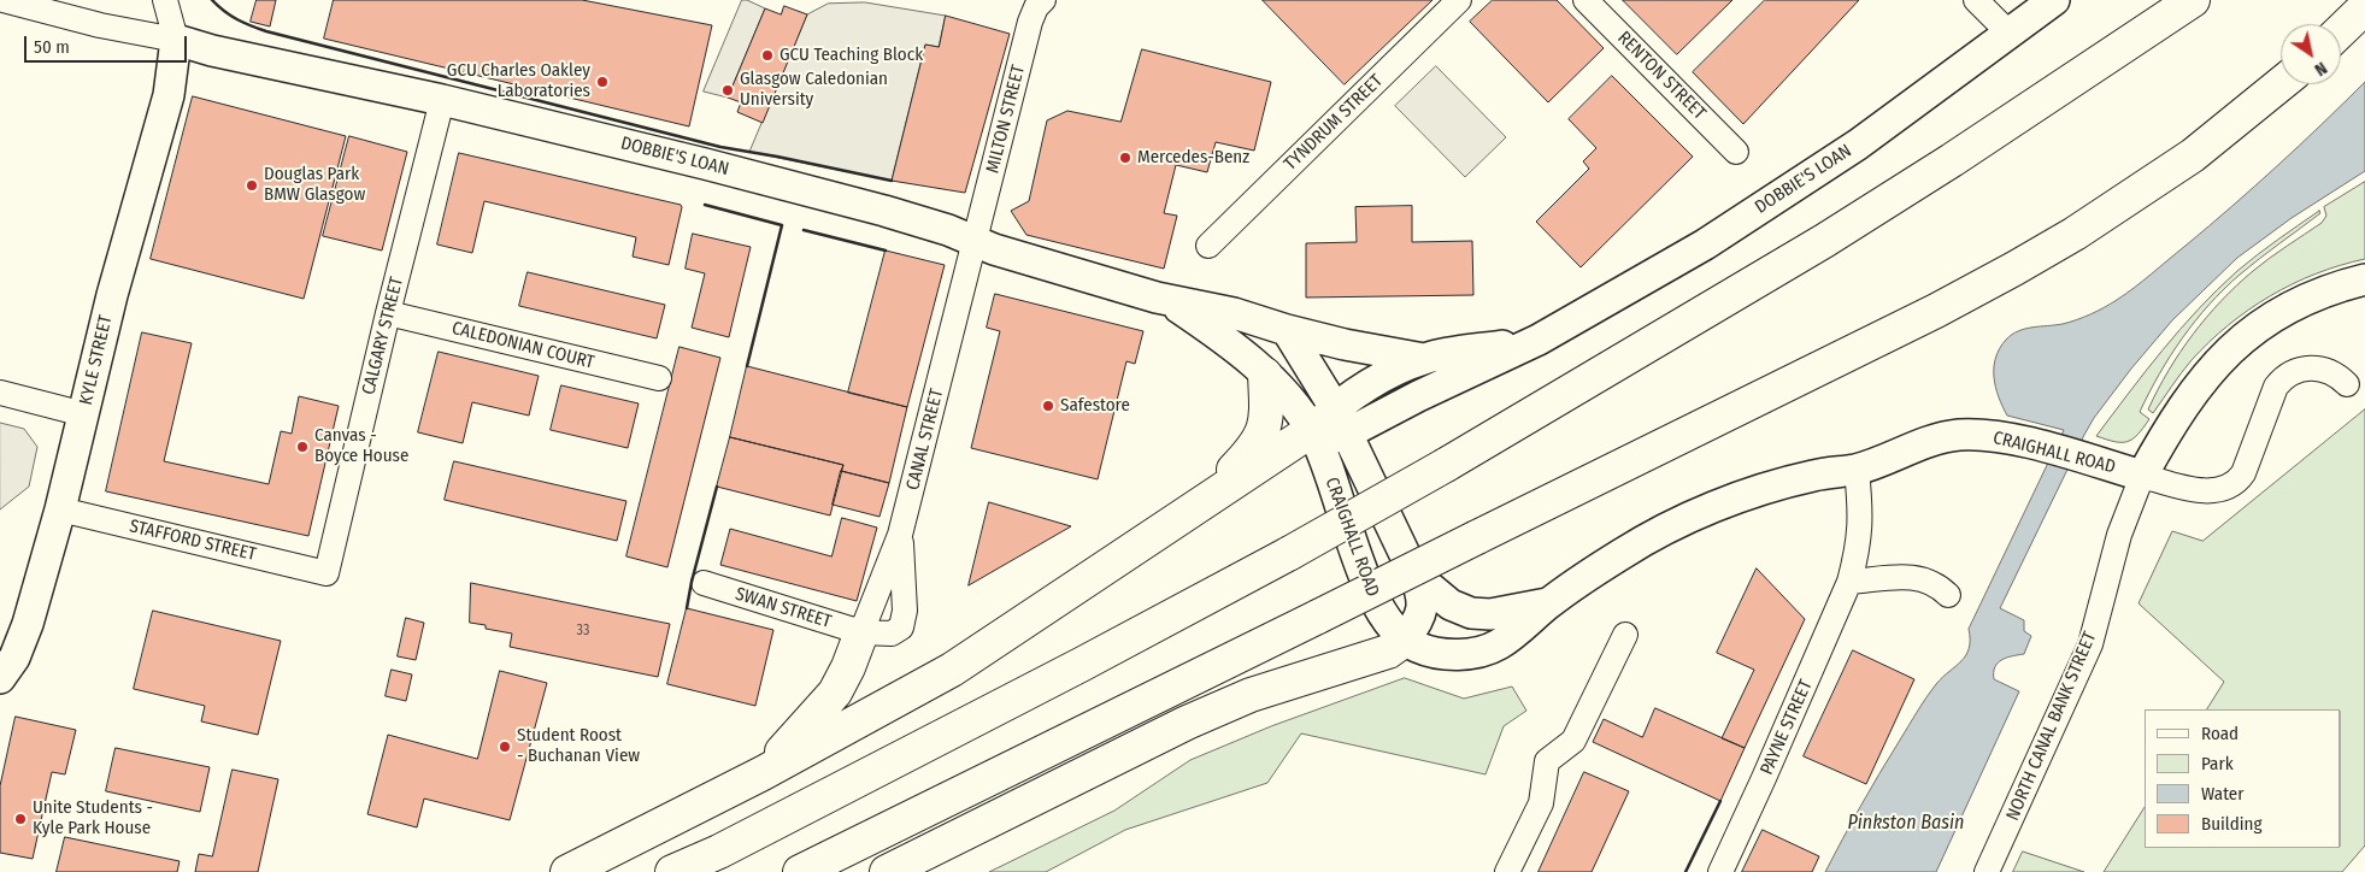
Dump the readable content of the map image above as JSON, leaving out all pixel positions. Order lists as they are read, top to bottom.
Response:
{
  "streets": {
    "main road": ["DOBBIE'S LOAN", "KYLE STREET", "CRAIGHALL ROAD"],
    "street": [
      "RENTON STREET",
      "MILTON STREET",
      "TYNDRUM STREET",
      "CALGARY STREET",
      "CALEDONIAN COURT",
      "CANAL STREET",
      "STAFFORD STREET",
      "SWAN STREET",
      "NORTH CANAL BANK STREET",
      "PAYNE STREET"
    ]
  },
  "crossings": [
    ["MILTON STREET", "DOBBIE'S LOAN"],
    ["MILTON STREET", "CANAL STREET"],
    ["DOBBIE'S LOAN", "CALGARY STREET"],
    ["DOBBIE'S LOAN", "KYLE STREET"],
    ["DOBBIE'S LOAN", "CANAL STREET"],
    ["DOBBIE'S LOAN", "CRAIGHALL ROAD"],
    ["CALGARY STREET", "CALEDONIAN COURT"],
    ["CALGARY STREET", "STAFFORD STREET"],
    ["KYLE STREET", "STAFFORD STREET"],
    ["CANAL STREET", "SWAN STREET"],
    ["CRAIGHALL ROAD", "NORTH CANAL BANK STREET"],
    ["CRAIGHALL ROAD", "PAYNE STREET"]
  ],
  "water": ["Pinkston Basin"],
  "places": [
    "GCU Teaching Block",
    "GCU Charles Oakley Laboratories",
    "Glasgow Caledonian University",
    "Mercedes-Benz",
    "Douglas Park BMW Glasgow",
    "Safestore",
    "Canvas - Boyce House",
    "Student Roost - Buchanan View",
    "Unite Students - Kyle Park House"
  ],
  "house_numbers": ["33"],
  "legend": [
    "Road",
    "Park",
    "Water",
    "Building"
  ],
  "scale_bar": "50 m",
  "north": "bottom right"
}
